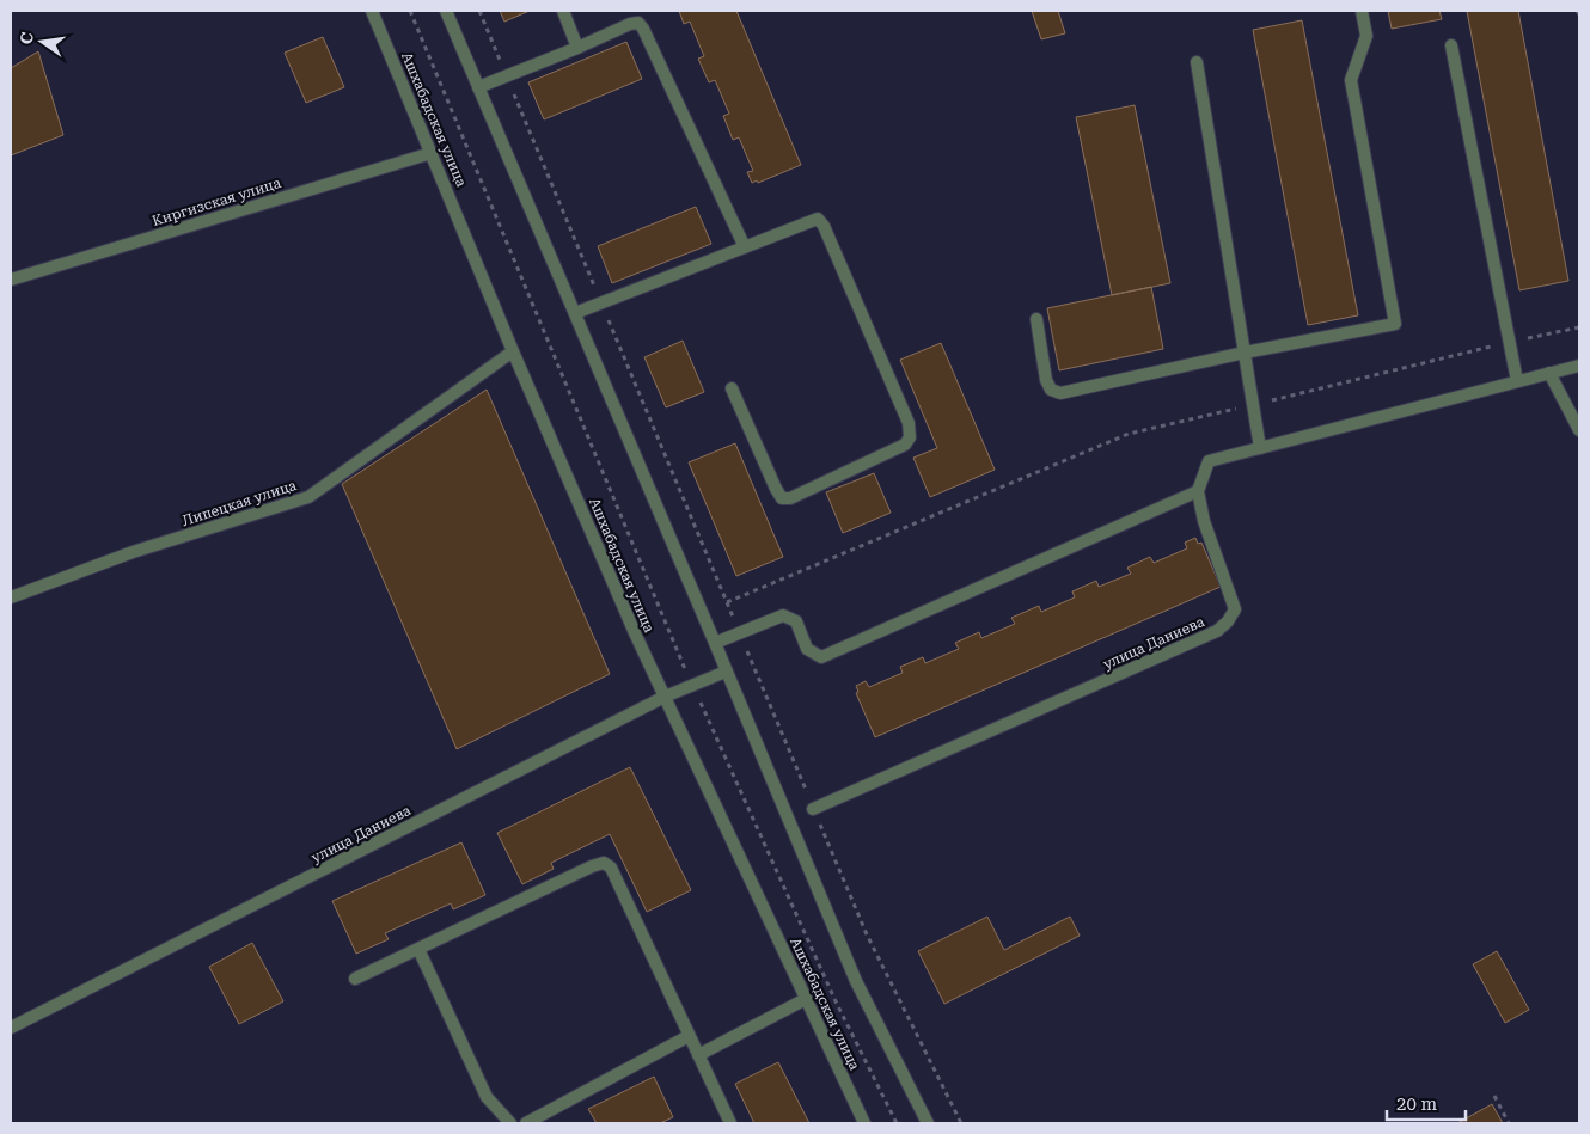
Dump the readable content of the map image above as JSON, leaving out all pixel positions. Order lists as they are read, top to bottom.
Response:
{
  "streets": {
    "street": [
      "Ашхабадская улица",
      "Киргизская улица",
      "Липецкая улица",
      "улица Даниева"
    ]
  },
  "crossings": [
    ["Ашхабадская улица", "Киргизская улица"],
    ["Ашхабадская улица", "Липецкая улица"],
    ["Ашхабадская улица", "улица Даниева"]
  ],
  "scale_bar": "20 m",
  "north": "left"
}
